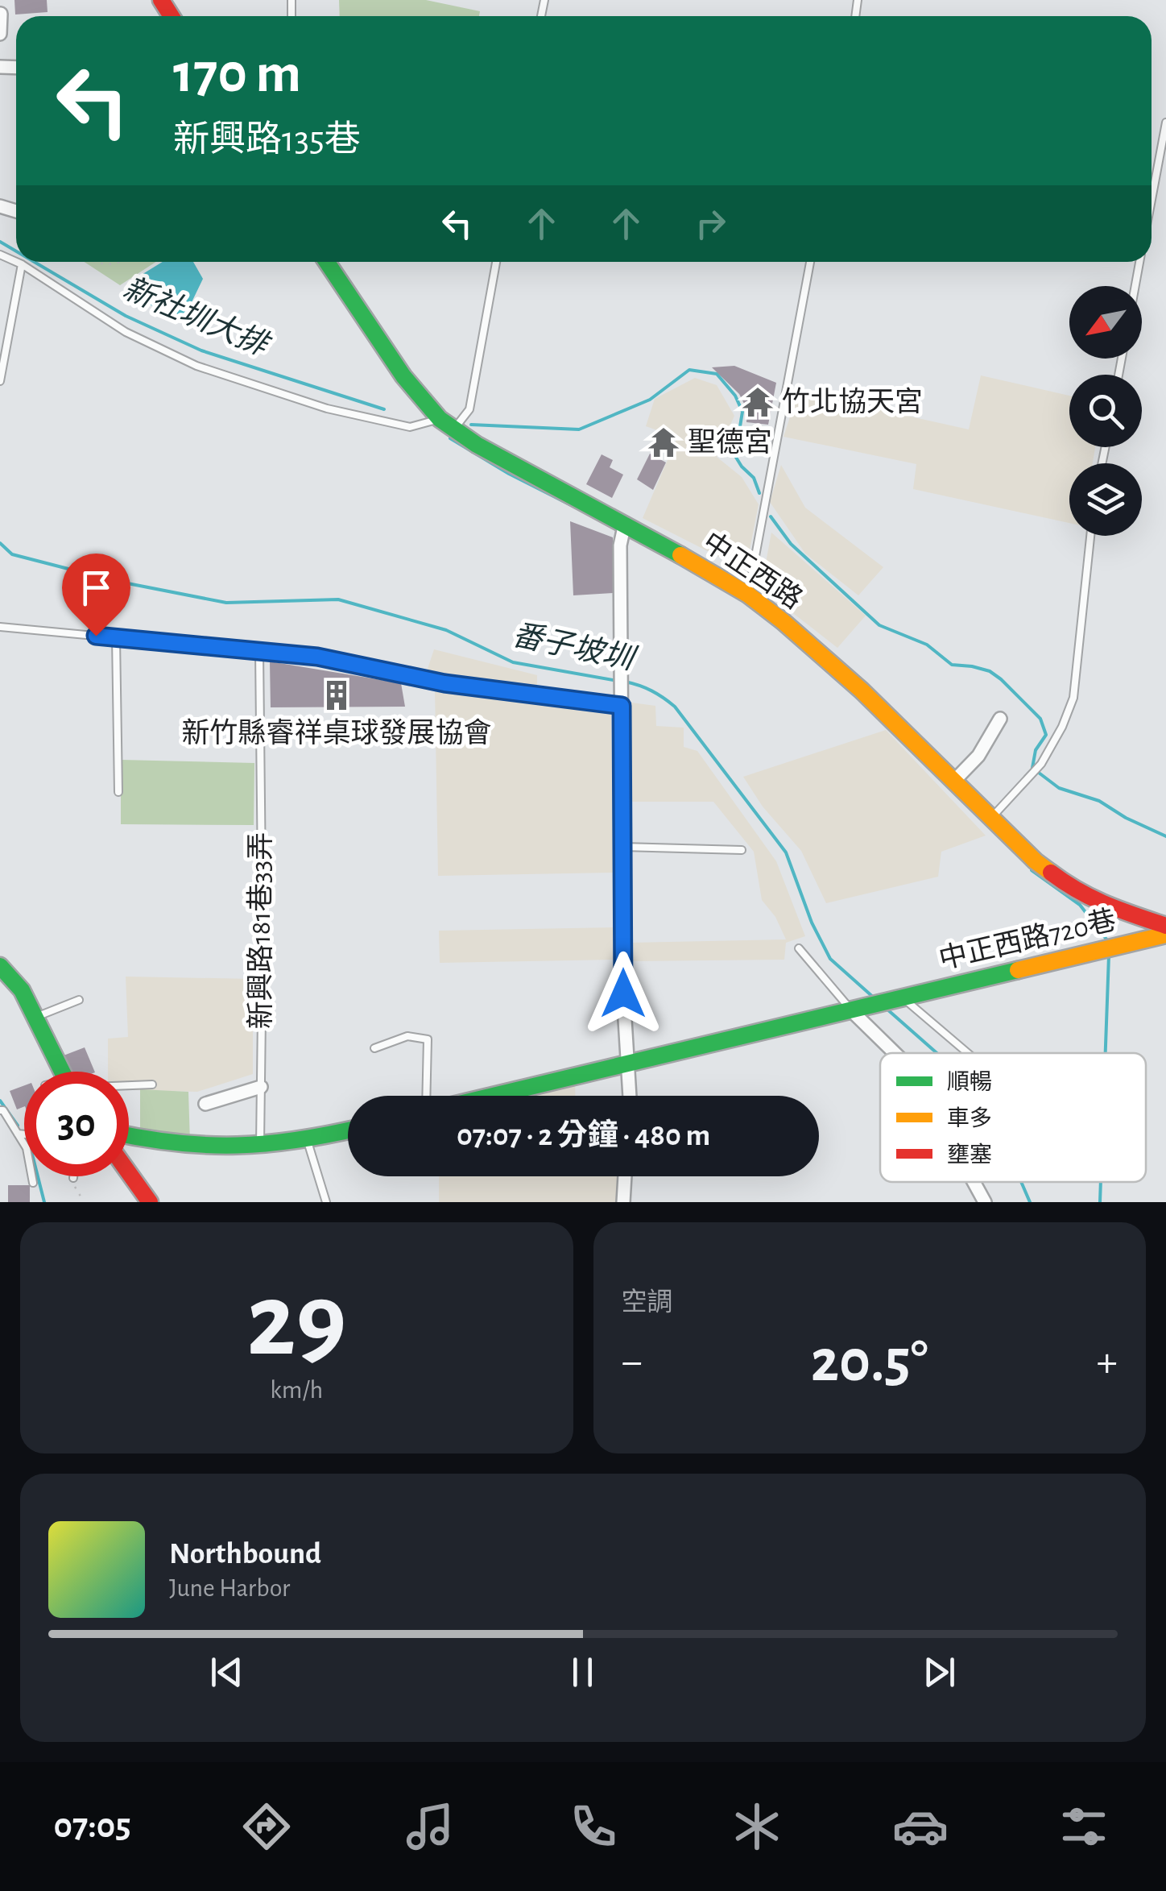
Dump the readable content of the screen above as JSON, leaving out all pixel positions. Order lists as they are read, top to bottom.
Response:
{
  "streets": {
    "street": ["中正西路", "中正西路720巷"],
    "lane": ["新興路181巷33弄"]
  },
  "water": ["新社圳大排", "番子坡圳"],
  "places": {
    "temple": ["竹北協天宮", "聖德宮"],
    "building": ["新竹縣睿祥桌球發展協會"]
  },
  "legend": ["順暢", "車多", "壅塞"],
  "north": "bottom left",
  "page": {
    "turn": ["170 m", "新興路135巷"],
    "limit": "30",
    "trip": "07:07 · 2 分鐘 · 480 m",
    "tile": [
      ["29", "km/h"],
      "空調"
    ],
    "heat": ["−", "20.5°", "+"],
    "song": ["Northbound", "June Harbor"],
    "tabs": "07:05"
  }
}
